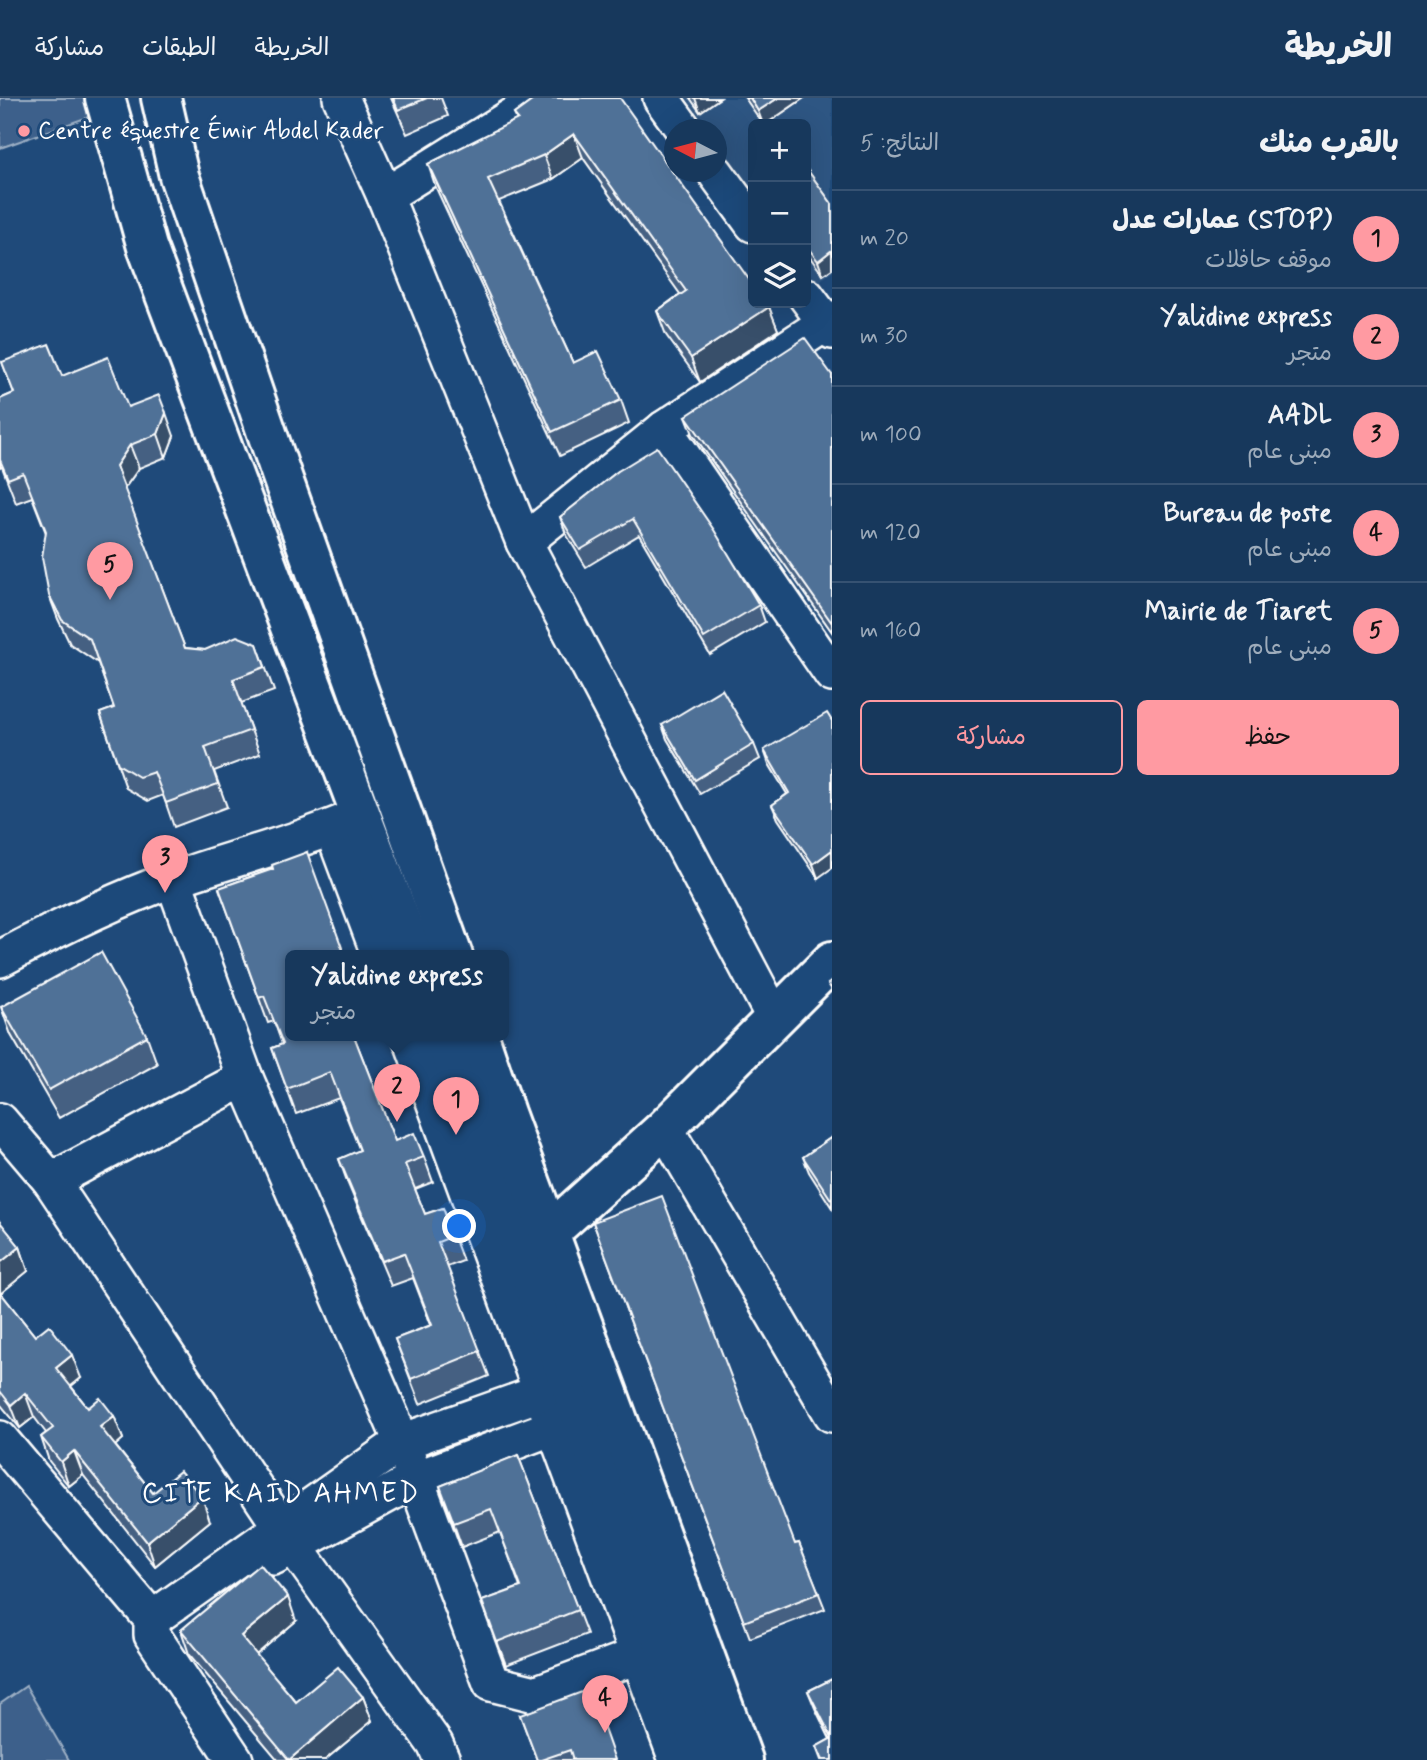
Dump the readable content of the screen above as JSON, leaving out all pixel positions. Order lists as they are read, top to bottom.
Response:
{
  "districts": ["CITE KAID AHMED"],
  "places": ["Centre équestre Émir Abdel Kader"],
  "north": "left",
  "page": {
    "header": "الخريطة",
    "nav": ["الخريطة", "الطبقات", "مشاركة"],
    "heading": ["بالقرب منك", "النتائج: 5"],
    "map_buttons": ["+", "−"],
    "list": [
      {
        "mark": "1",
        "name": "(STOP) عمارات عدل",
        "note": "موقف حافلات",
        "value": "20 m"
      },
      {
        "mark": "2",
        "name": "Yalidine express",
        "note": "متجر",
        "value": "30 m"
      },
      {
        "mark": "3",
        "name": "AADL",
        "note": "مبنى عام",
        "value": "100 m"
      },
      {
        "mark": "4",
        "name": "Bureau de poste",
        "note": "مبنى عام",
        "value": "120 m"
      },
      {
        "mark": "5",
        "name": "Mairie de Tiaret",
        "note": "مبنى عام",
        "value": "160 m"
      }
    ],
    "pins": [
      "5",
      "3",
      "2",
      "1",
      "4"
    ],
    "buttons": ["حفظ", "مشاركة"],
    "popup": ["Yalidine express", "متجر"]
  }
}
